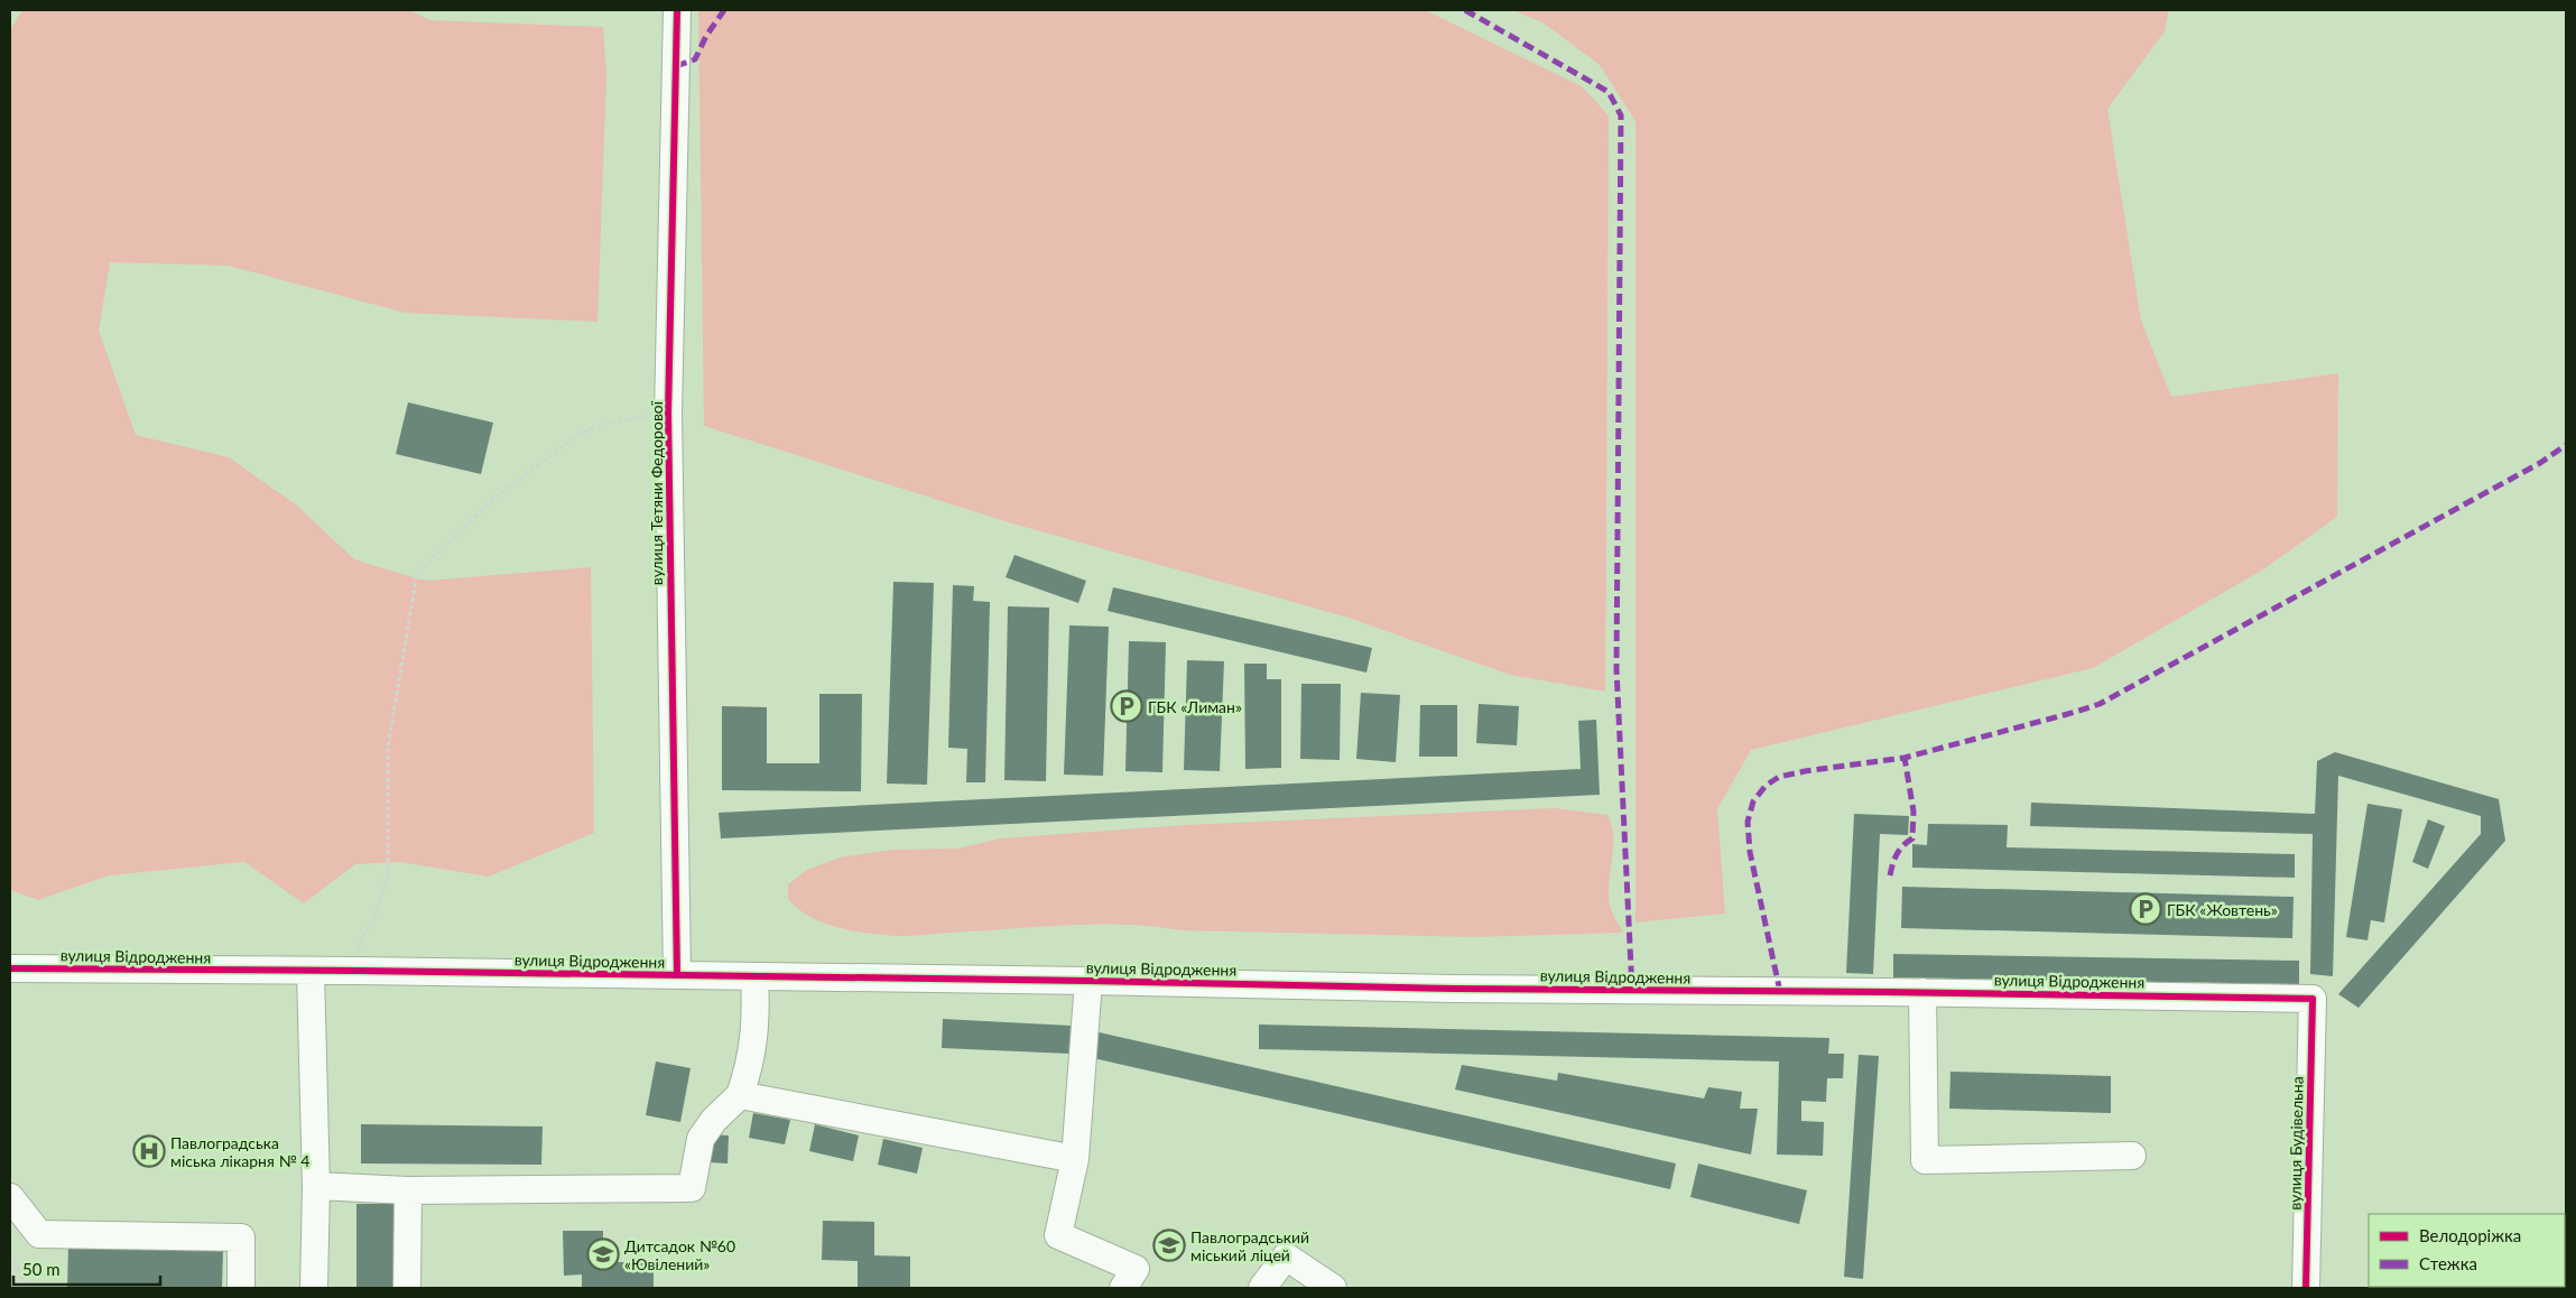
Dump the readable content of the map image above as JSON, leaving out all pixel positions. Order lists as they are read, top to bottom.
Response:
{
  "streets": {
    "street": ["вулиця Тетяни Федорової", "вулиця Відродження", "вулиця Будівельна"]
  },
  "crossings": [
    ["вулиця Тетяни Федорової", "вулиця Відродження"],
    ["вулиця Відродження", "вулиця Будівельна"]
  ],
  "places": {
    "parking": ["ГБК «Лиман»", "ГБК «Жовтень»"],
    "hospital": ["Павлоградська міська лікарня № 4"],
    "school or university": ["Павлоградський міський ліцей", "Дитсадок №60 «Ювілений»"]
  },
  "legend": ["Велодоріжка", "Стежка"],
  "scale_bar": "50 m"
}
